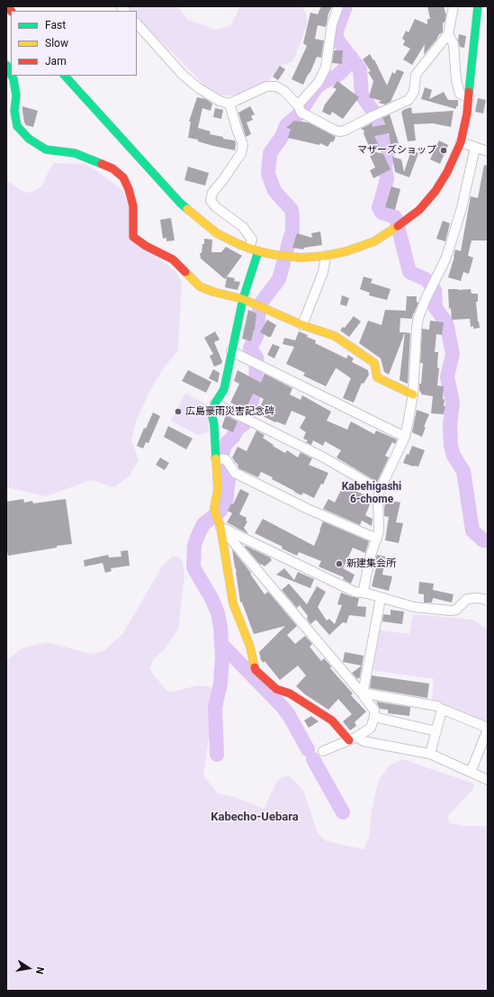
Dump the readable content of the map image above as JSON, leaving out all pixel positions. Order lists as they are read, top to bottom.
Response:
{
  "districts": ["Kabehigashi 6-chome", "Kabecho-Uebara"],
  "places": ["マザーズショップ", "広島豪雨災害記念碑", "新建集会所"],
  "legend": ["Fast", "Slow", "Jam"],
  "north": "right"
}
